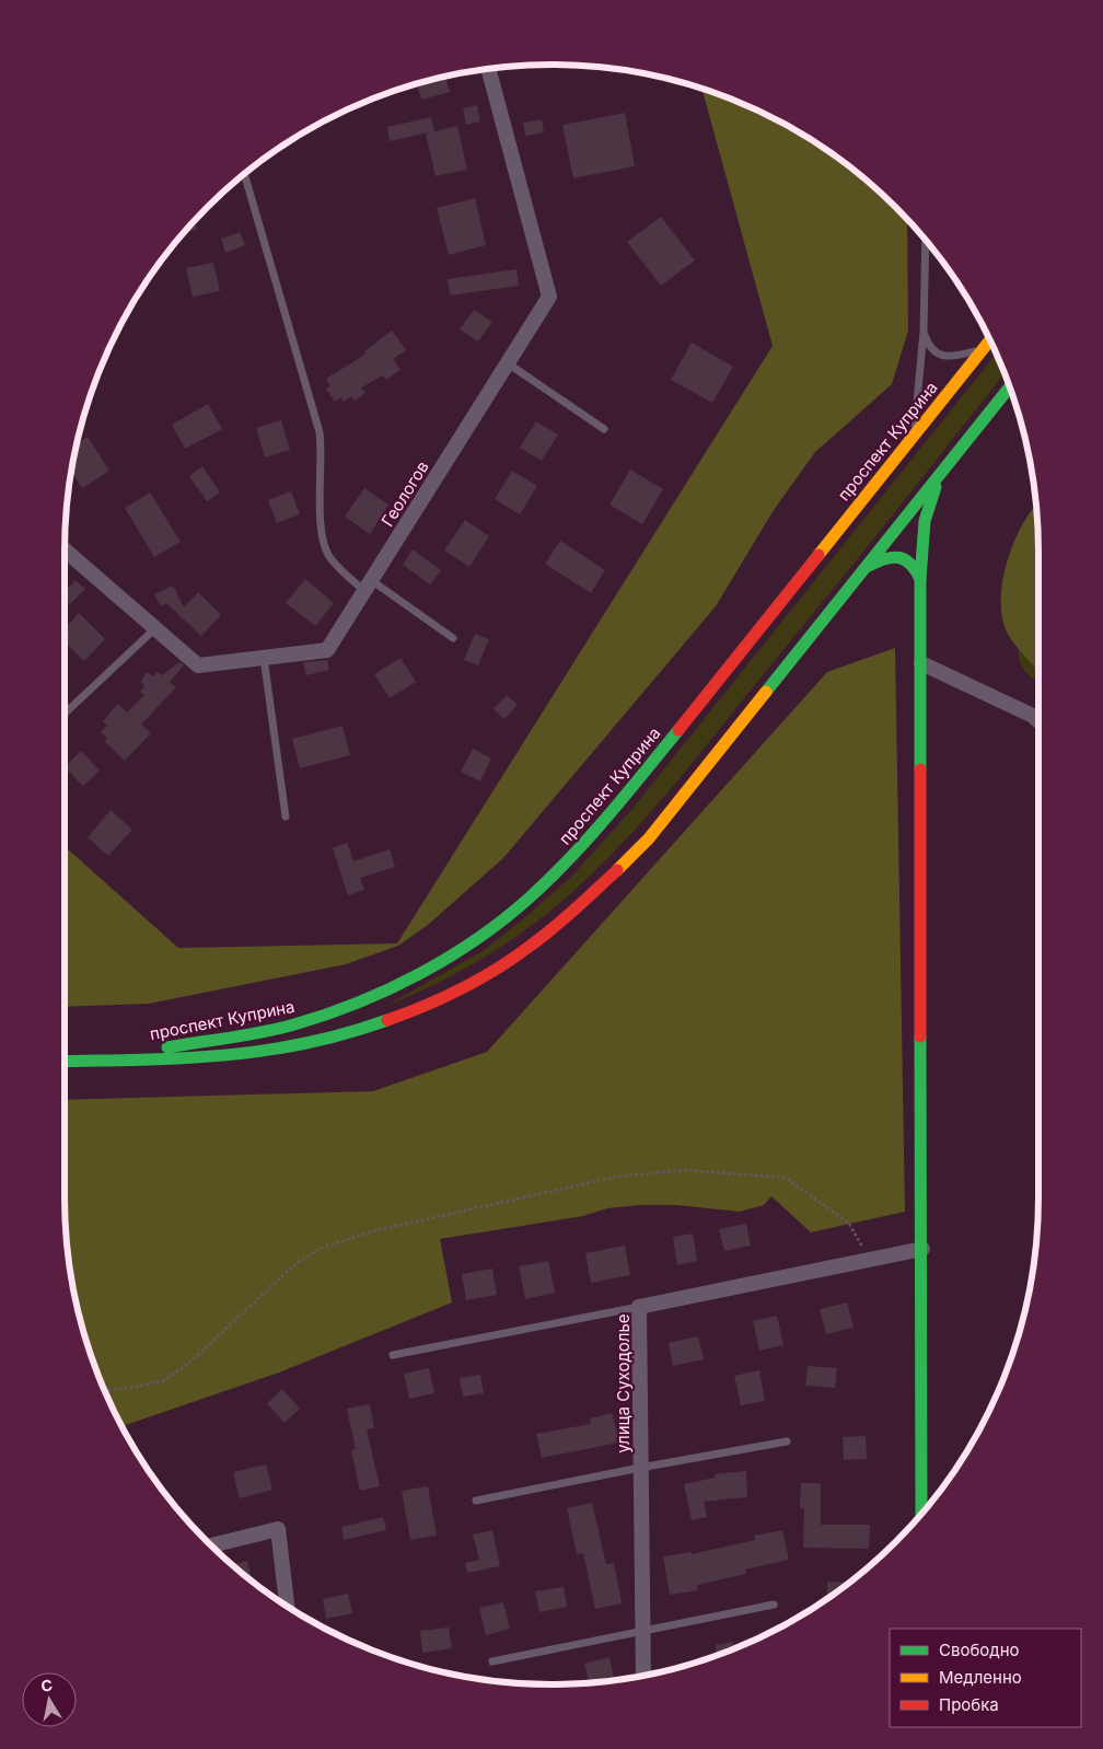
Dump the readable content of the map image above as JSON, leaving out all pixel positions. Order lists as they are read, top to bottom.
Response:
{
  "streets": {
    "main road": ["проспект Куприна"],
    "street": ["Геологов", "улица Суходолье"]
  },
  "legend": ["Свободно", "Медленно", "Пробка"],
  "north": "top"
}
